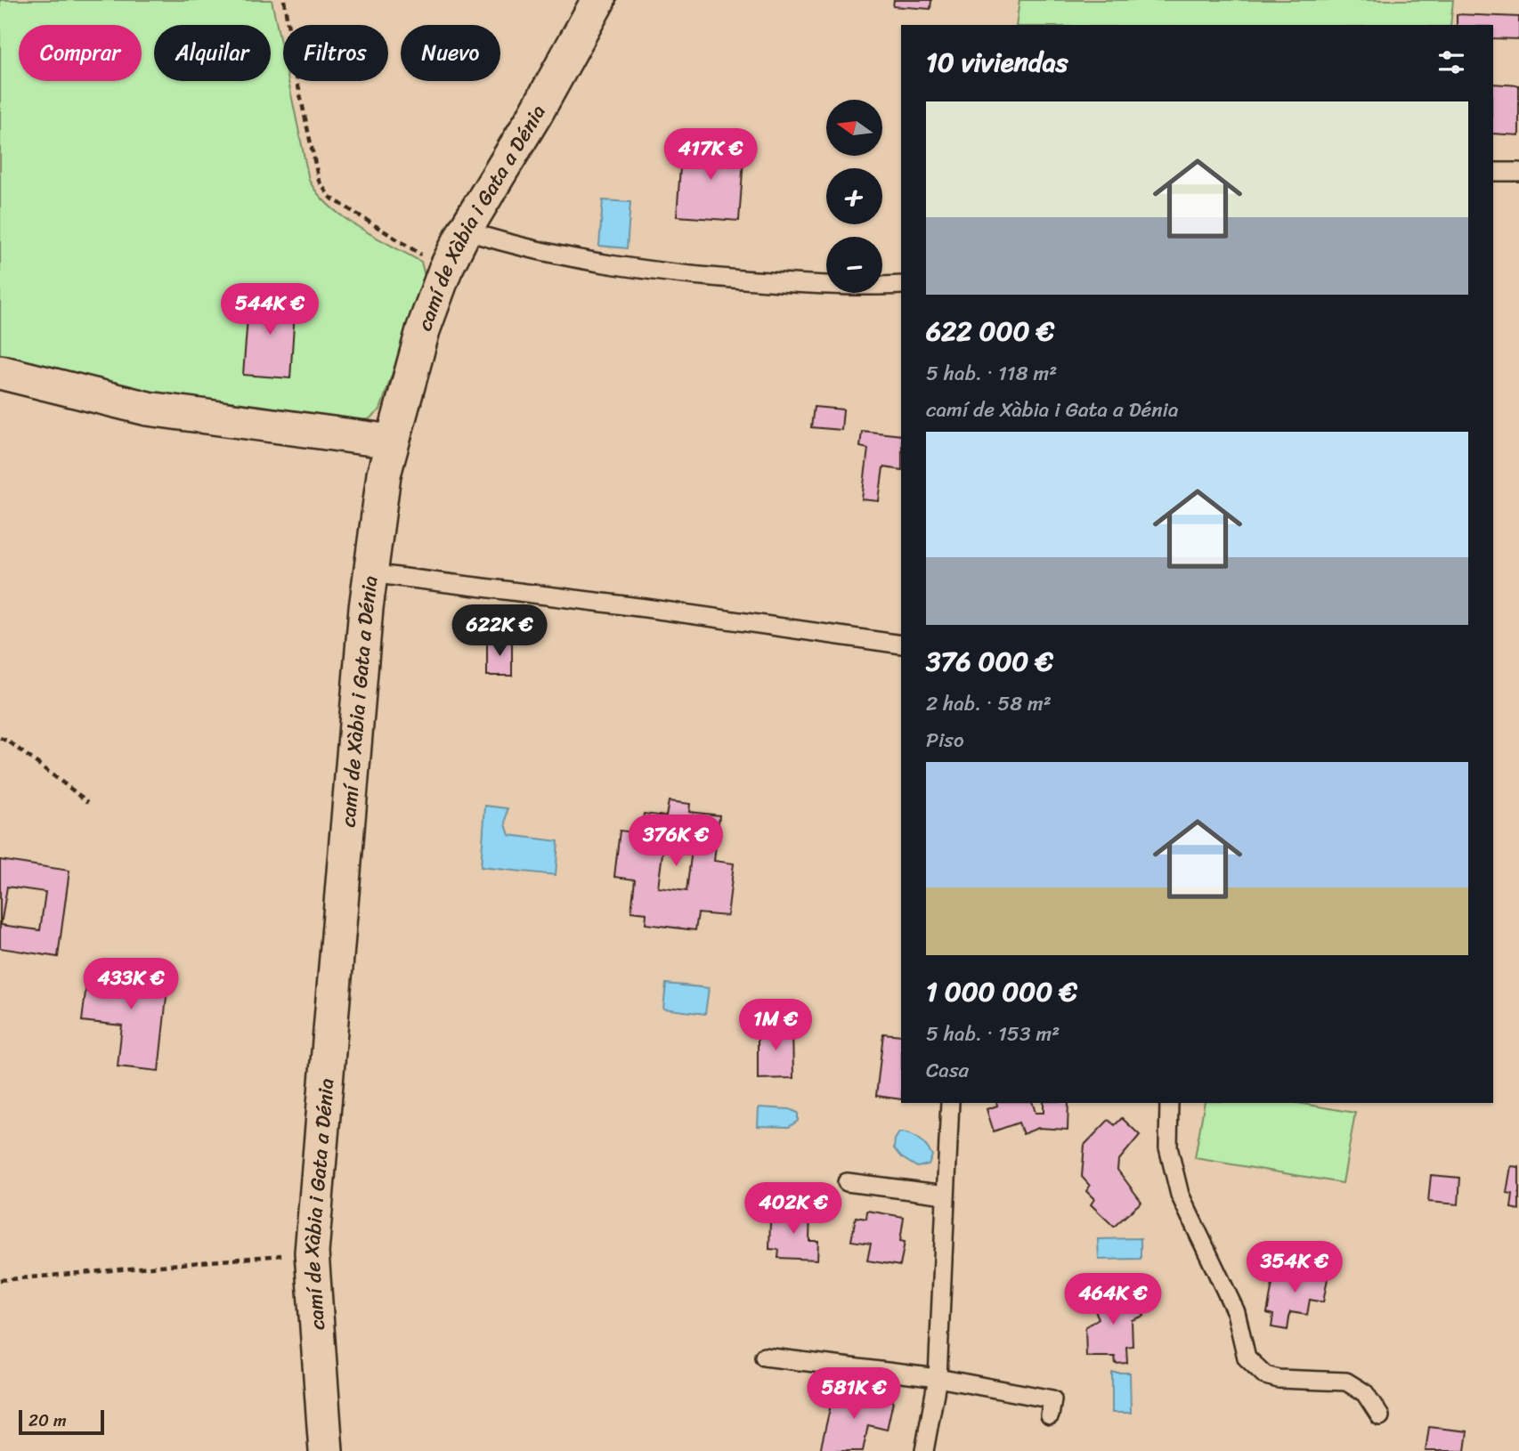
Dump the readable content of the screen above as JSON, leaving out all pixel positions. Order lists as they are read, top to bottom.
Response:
{
  "streets": {
    "street": ["camí de Xàbia i Gata a Dénia"]
  },
  "scale_bar": "20 m",
  "north": "left",
  "page": {
    "chip": [
      "Comprar",
      "Alquilar",
      "Filtros",
      "Nuevo"
    ],
    "heading": "10 viviendas",
    "map_buttons": ["+", "−"],
    "list": [
      {
        "name": "622 000 €",
        "note": "5 hab. · 118 m² · camí de Xàbia i Gata a Dénia"
      },
      {
        "name": "376 000 €",
        "note": "2 hab. · 58 m² · Piso"
      },
      {
        "name": "1 000 000 €",
        "note": "5 hab. · 153 m² · Casa"
      }
    ],
    "price": [
      "417K €",
      "544K €",
      "622K €",
      "376K €",
      "433K €",
      "1M €",
      "402K €",
      "354K €",
      "464K €",
      "581K €"
    ],
    "scale": "20 m"
  }
}
